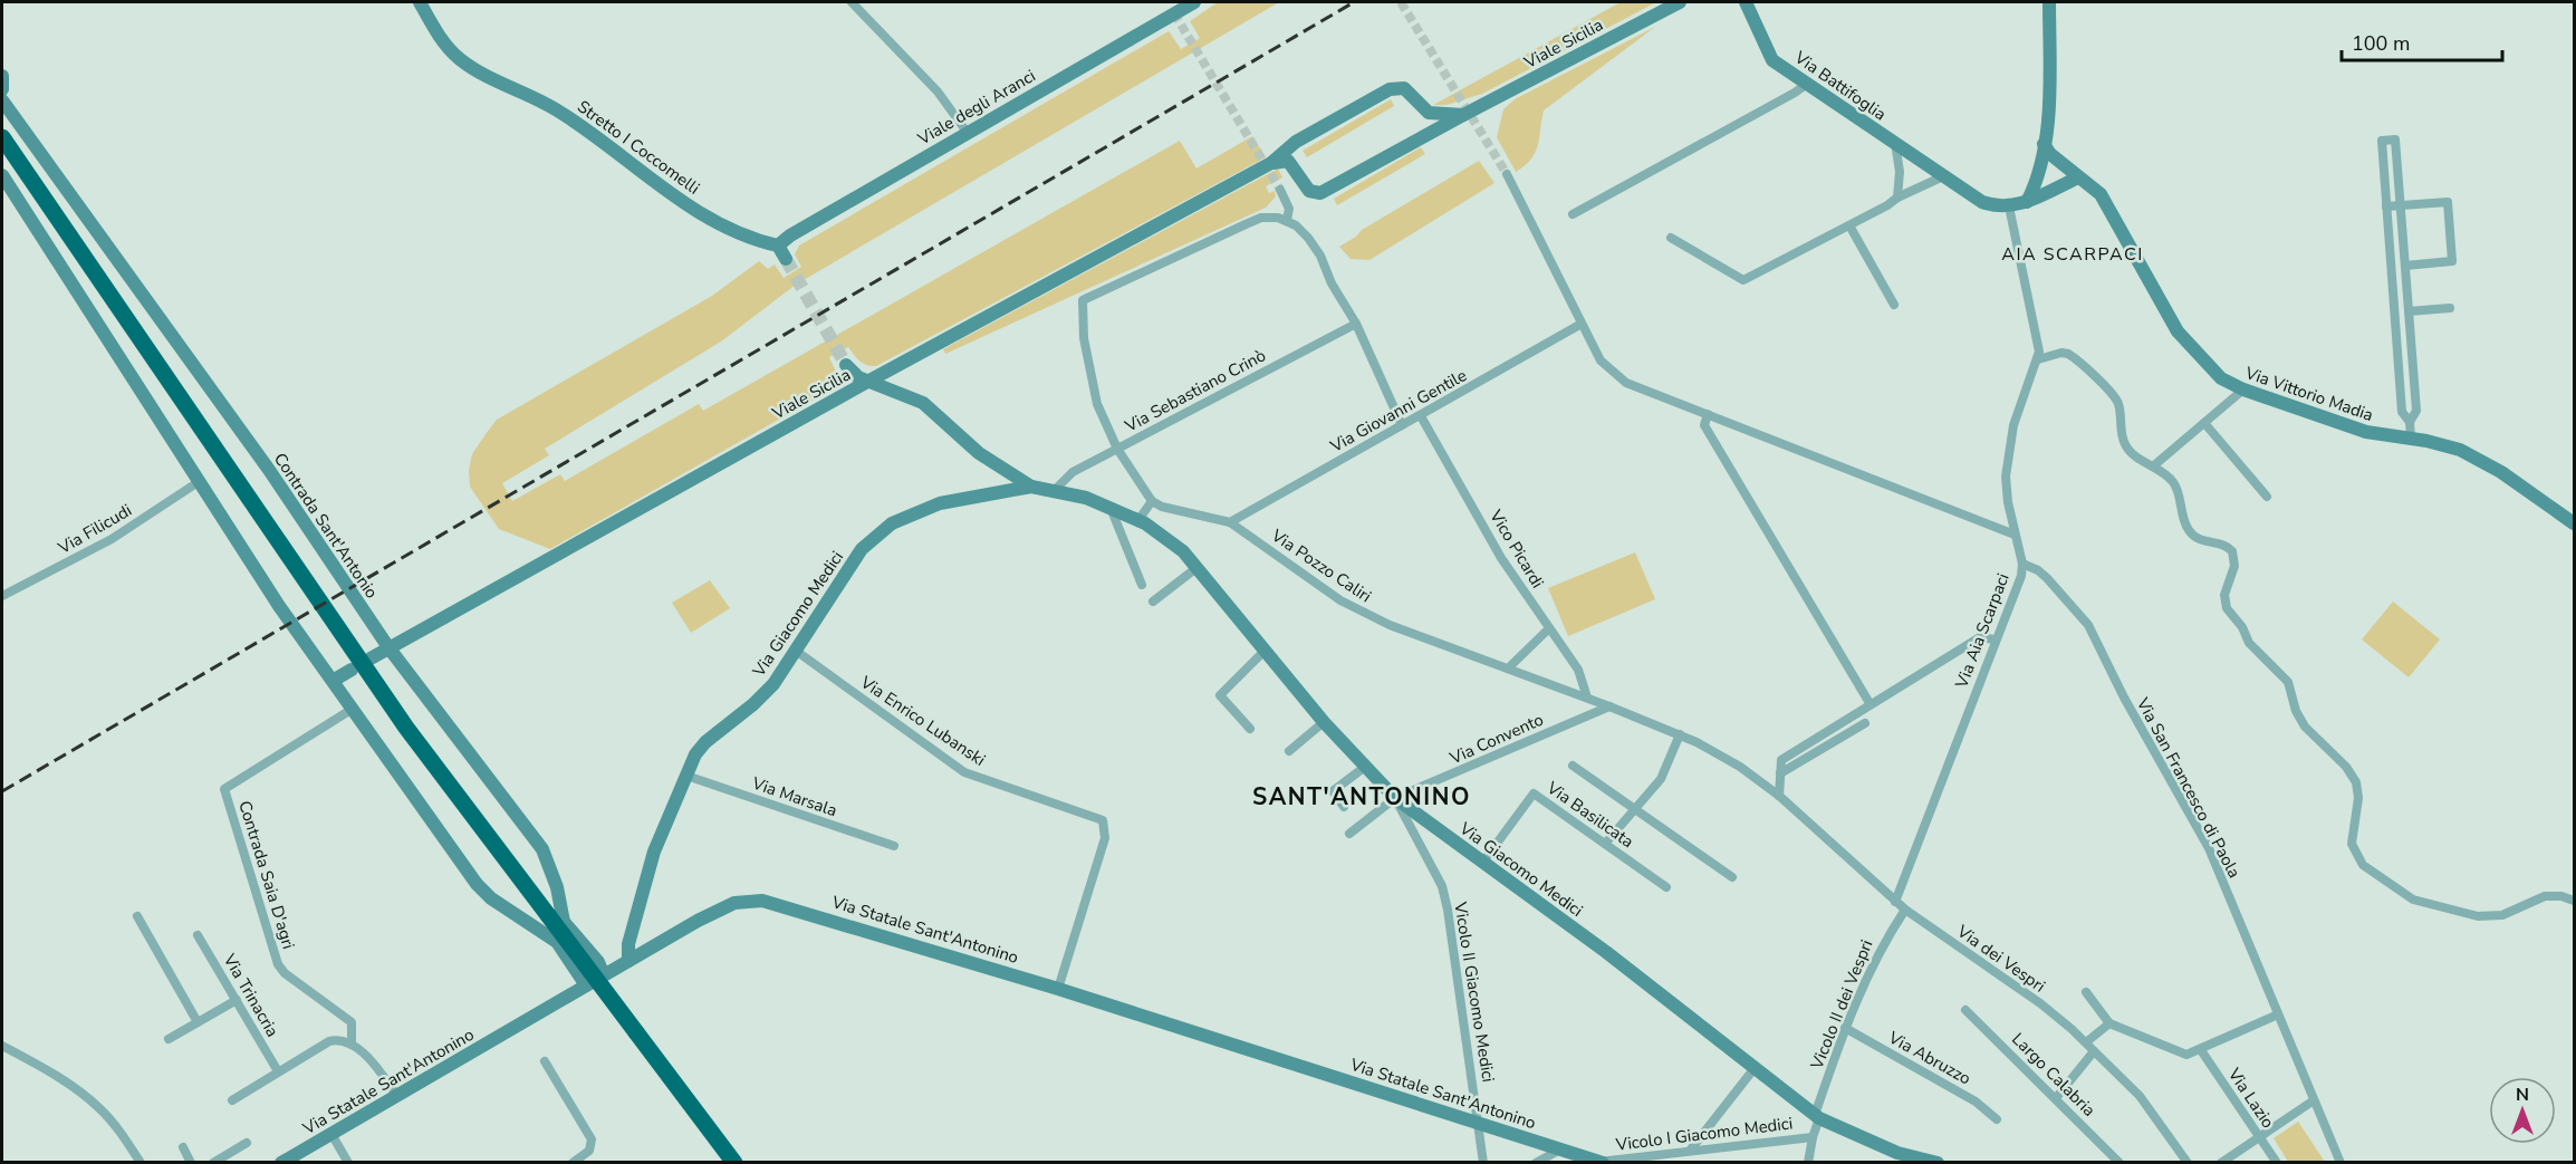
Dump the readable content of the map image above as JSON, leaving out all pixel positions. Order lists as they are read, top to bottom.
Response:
{
  "streets": {
    "street": [
      "Viale Sicilia",
      "Via Battifoglia",
      "Viale degli Aranci",
      "Stretto I Coccomelli",
      "Via Sebastiano Crinò",
      "Via Vittorio Madia",
      "Via Giovanni Gentile",
      "Contrada Sant'Antonio",
      "Via Filicudi",
      "Vico Picardi",
      "Via Pozzo Caliri",
      "Via Giacomo Medici",
      "Via Aia Scarpaci",
      "Via Enrico Lubanski",
      "Via Convento",
      "Via San Francesco di Paola",
      "Via Marsala",
      "Via Basilicata",
      "Contrada Saia D'agri",
      "Via Statale Sant'Antonino",
      "Via dei Vespri",
      "Vicolo II Giacomo Medici",
      "Via Trinacria",
      "Vicolo II dei Vespri",
      "Via Abruzzo",
      "Largo Calabria",
      "Via Lazio",
      "Vicolo I Giacomo Medici"
    ]
  },
  "crossings": [
    ["Viale Sicilia", "Contrada Sant'Antonio"],
    ["Viale degli Aranci", "Stretto I Coccomelli"],
    ["Via Sebastiano Crinò", "Via Giacomo Medici"],
    ["Via Giovanni Gentile", "Vico Picardi"],
    ["Via Giovanni Gentile", "Via Pozzo Caliri"],
    ["Contrada Sant'Antonio", "Via Filicudi"],
    ["Contrada Sant'Antonio", "Contrada Saia D'agri"],
    ["Contrada Sant'Antonio", "Via Statale Sant'Antonino"],
    ["Vico Picardi", "Via Pozzo Caliri"],
    ["Via Pozzo Caliri", "Via Convento"],
    ["Via Pozzo Caliri", "Via dei Vespri"],
    ["Via Giacomo Medici", "Via Enrico Lubanski"],
    ["Via Giacomo Medici", "Via Convento"],
    ["Via Giacomo Medici", "Via Marsala"],
    ["Via Giacomo Medici", "Via Basilicata"],
    ["Via Giacomo Medici", "Via Statale Sant'Antonino"],
    ["Via Giacomo Medici", "Vicolo II Giacomo Medici"],
    ["Via Giacomo Medici", "Vicolo II dei Vespri"],
    ["Via Aia Scarpaci", "Via San Francesco di Paola"],
    ["Via Aia Scarpaci", "Via dei Vespri"],
    ["Via Enrico Lubanski", "Via Statale Sant'Antonino"],
    ["Via Convento", "Vicolo II Giacomo Medici"],
    ["Via Statale Sant'Antonino", "Vicolo II Giacomo Medici"],
    ["Via Statale Sant'Antonino", "Vicolo I Giacomo Medici"],
    ["Via dei Vespri", "Vicolo II dei Vespri"],
    ["Vicolo II dei Vespri", "Via Abruzzo"],
    ["Vicolo II dei Vespri", "Vicolo I Giacomo Medici"]
  ],
  "districts": ["AIA SCARPACI", "SANT'ANTONINO"],
  "scale_bar": "100 m",
  "north": "top"
}
